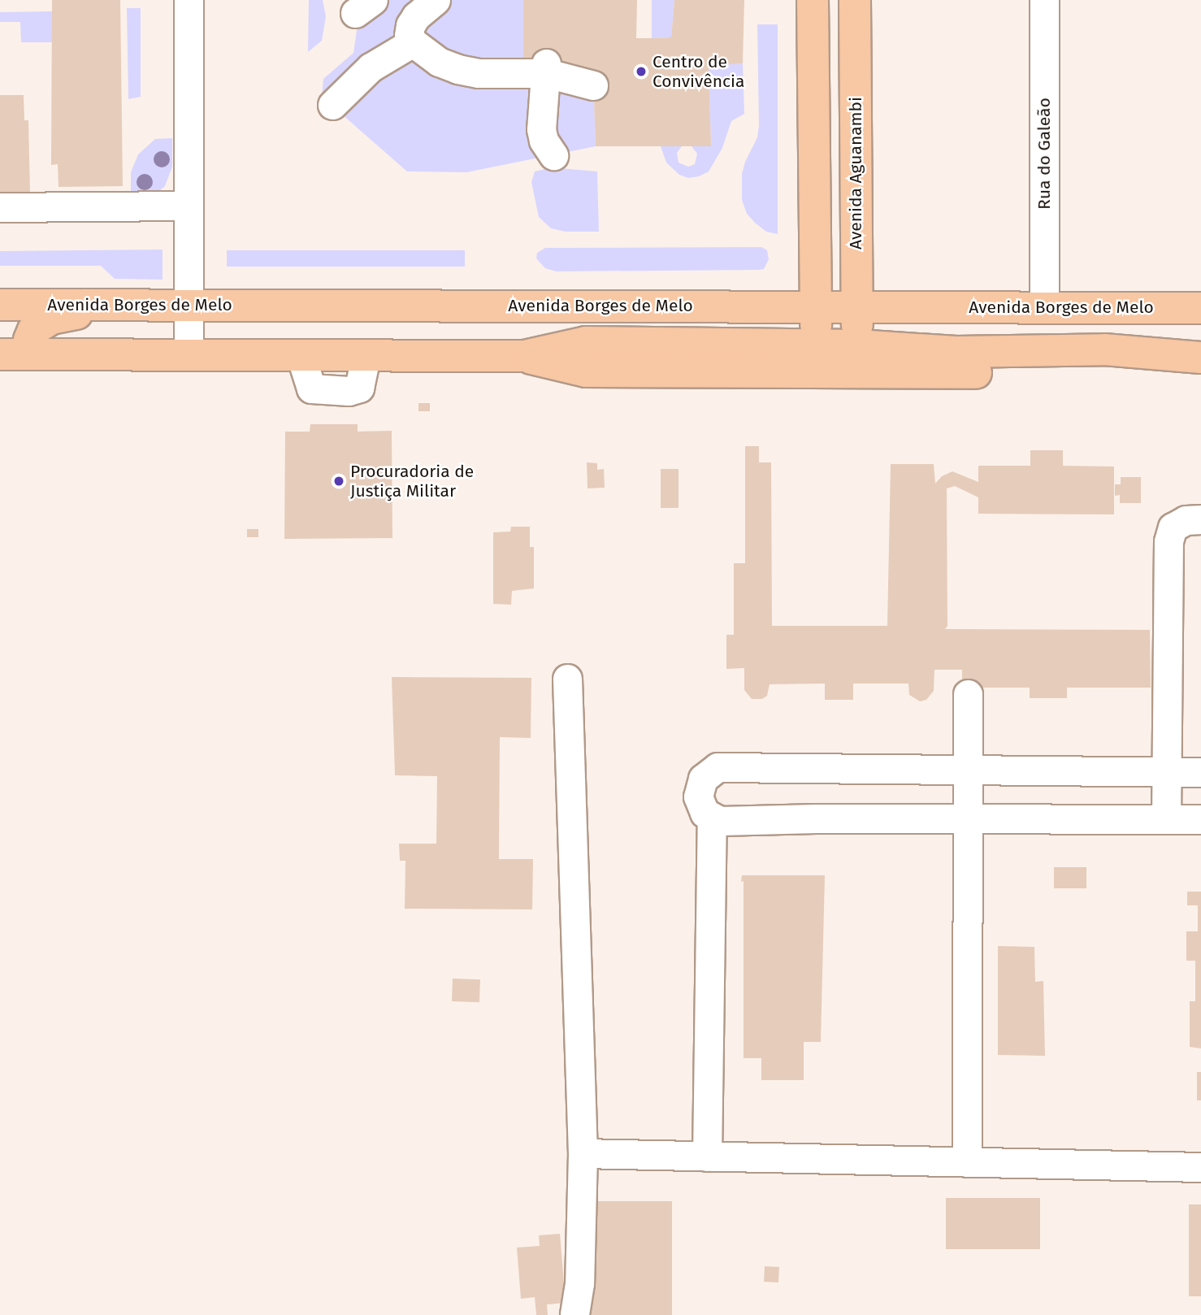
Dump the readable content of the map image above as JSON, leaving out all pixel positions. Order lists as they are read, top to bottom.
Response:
{
  "streets": {
    "main road": ["Avenida Aguanambi", "Avenida Borges de Melo"],
    "street": ["Rua do Galeão"]
  },
  "crossings": [
    ["Rua do Galeão", "Avenida Borges de Melo"],
    ["Avenida Aguanambi", "Avenida Borges de Melo"]
  ],
  "places": ["Centro de Convivência", "Procuradoria de Justiça Militar"]
}
